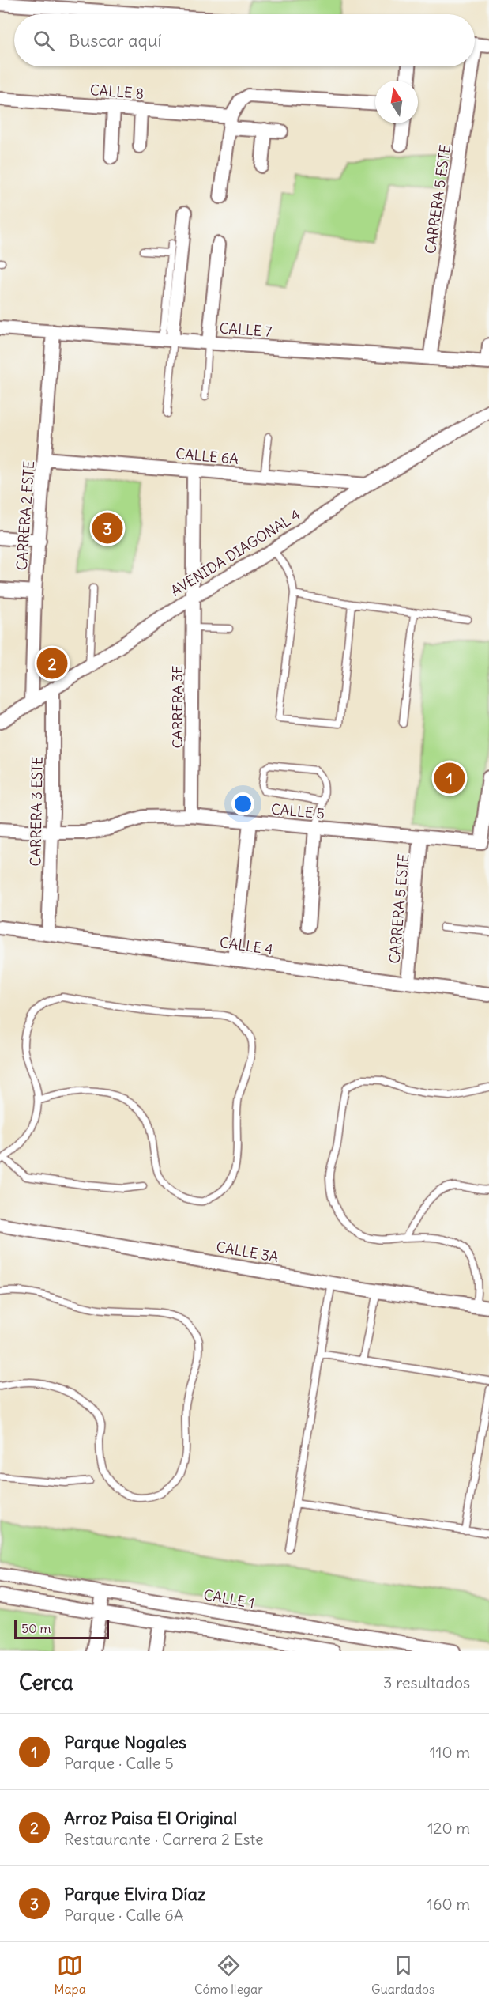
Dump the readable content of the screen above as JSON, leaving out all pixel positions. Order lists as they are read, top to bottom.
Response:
{
  "streets": {
    "street": [
      "CALLE 8",
      "CARRERA 5 ESTE",
      "CALLE 7",
      "CALLE 6A",
      "CARRERA 2 ESTE",
      "AVENIDA DIAGONAL 4",
      "CARRERA 3E",
      "CARRERA 3 ESTE",
      "CALLE 5",
      "CALLE 4",
      "CALLE 3A",
      "CALLE 1"
    ]
  },
  "crossings": [
    ["CARRERA 5 ESTE", "CALLE 7"],
    ["CARRERA 5 ESTE", "CALLE 5"],
    ["CARRERA 5 ESTE", "CALLE 4"],
    ["CALLE 7", "CARRERA 2 ESTE"],
    ["CALLE 6A", "CARRERA 2 ESTE"],
    ["CALLE 6A", "AVENIDA DIAGONAL 4"],
    ["CALLE 6A", "CARRERA 3E"],
    ["CARRERA 2 ESTE", "AVENIDA DIAGONAL 4"],
    ["AVENIDA DIAGONAL 4", "CARRERA 3E"],
    ["AVENIDA DIAGONAL 4", "CARRERA 3 ESTE"],
    ["CARRERA 3E", "CALLE 5"],
    ["CARRERA 3 ESTE", "CALLE 5"],
    ["CARRERA 3 ESTE", "CALLE 4"]
  ],
  "scale_bar": "50 m",
  "north": "top",
  "page": {
    "search": "Buscar aquí",
    "pins": ["3", "2", "1"],
    "scale": "50 m",
    "heading": ["Cerca", "3 resultados"],
    "list": [
      {
        "mark": "1",
        "name": "Parque Nogales",
        "note": "Parque · Calle 5",
        "value": "110 m"
      },
      {
        "mark": "2",
        "name": "Arroz Paisa El Original",
        "note": "Restaurante · Carrera 2 Este",
        "value": "120 m"
      },
      {
        "mark": "3",
        "name": "Parque Elvira Díaz",
        "note": "Parque · Calle 6A",
        "value": "160 m"
      }
    ],
    "nav": ["Mapa", "Cómo llegar", "Guardados"]
  }
}
